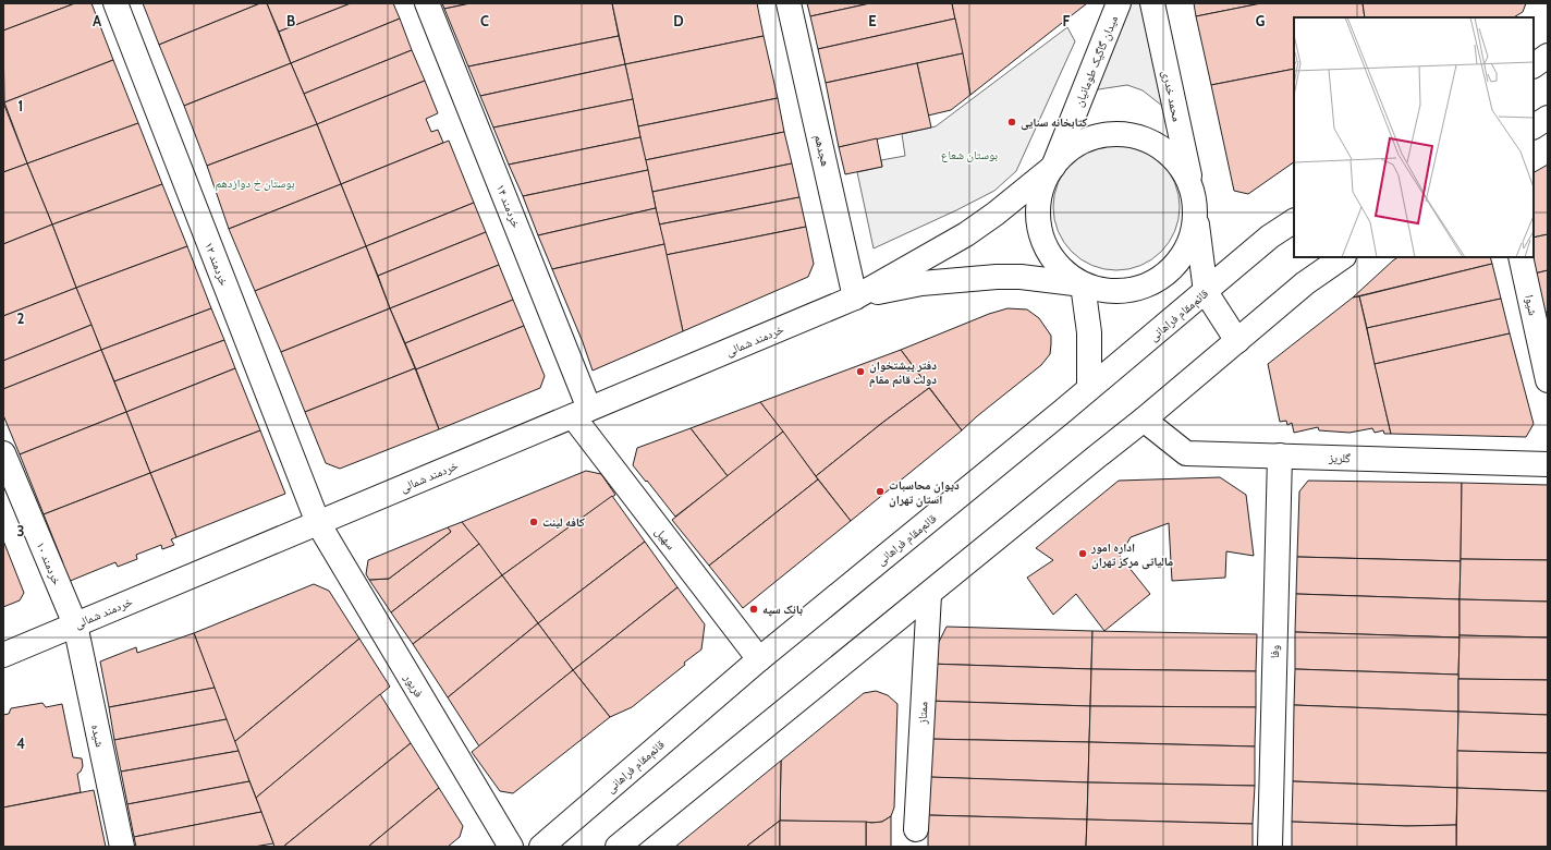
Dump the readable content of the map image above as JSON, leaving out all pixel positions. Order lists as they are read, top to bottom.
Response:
{
  "streets": {
    "street": [
      "میدان گاگیک طومانیان",
      "محمد خدری",
      "هجدهم",
      "خردمند ۱۴",
      "خردمند ۱۲",
      "شیوا",
      "قائم‌مقام فراهانی",
      "خردمند شمالی",
      "گلریز",
      "سهیل",
      "خردمند ۱۰",
      "وفا",
      "فریور",
      "ممتاز",
      "شیده"
    ]
  },
  "crossings": [
    ["میدان گاگیک طومانیان", "محمد خدری"],
    ["میدان گاگیک طومانیان", "خردمند شمالی"],
    ["هجدهم", "خردمند شمالی"],
    ["خردمند ۱۴", "خردمند شمالی"],
    ["خردمند ۱۴", "سهیل"],
    ["خردمند ۱۲", "خردمند شمالی"],
    ["خردمند ۱۲", "فریور"],
    ["قائم‌مقام فراهانی", "سهیل"],
    ["خردمند شمالی", "سهیل"],
    ["خردمند شمالی", "خردمند ۱۰"],
    ["خردمند شمالی", "فریور"],
    ["خردمند شمالی", "شیده"],
    ["گلریز", "وفا"],
    ["خردمند ۱۰", "شیده"]
  ],
  "parks": ["بوستان شعاع", "بوستان خ دوازدهم"],
  "places": [
    "كتابخانه سنایی",
    "دفتر پیشتخوان دولت قائم مقام",
    "دیوان محاسبات استان تهران",
    "کافه لینت",
    "اداره امور مالیاتی مرکز تهران",
    "بانک سپه"
  ],
  "grid": {
    "columns": [
      "A",
      "B",
      "C",
      "D",
      "E",
      "F",
      "G"
    ],
    "rows": [
      "1",
      "2",
      "3",
      "4"
    ]
  }
}
